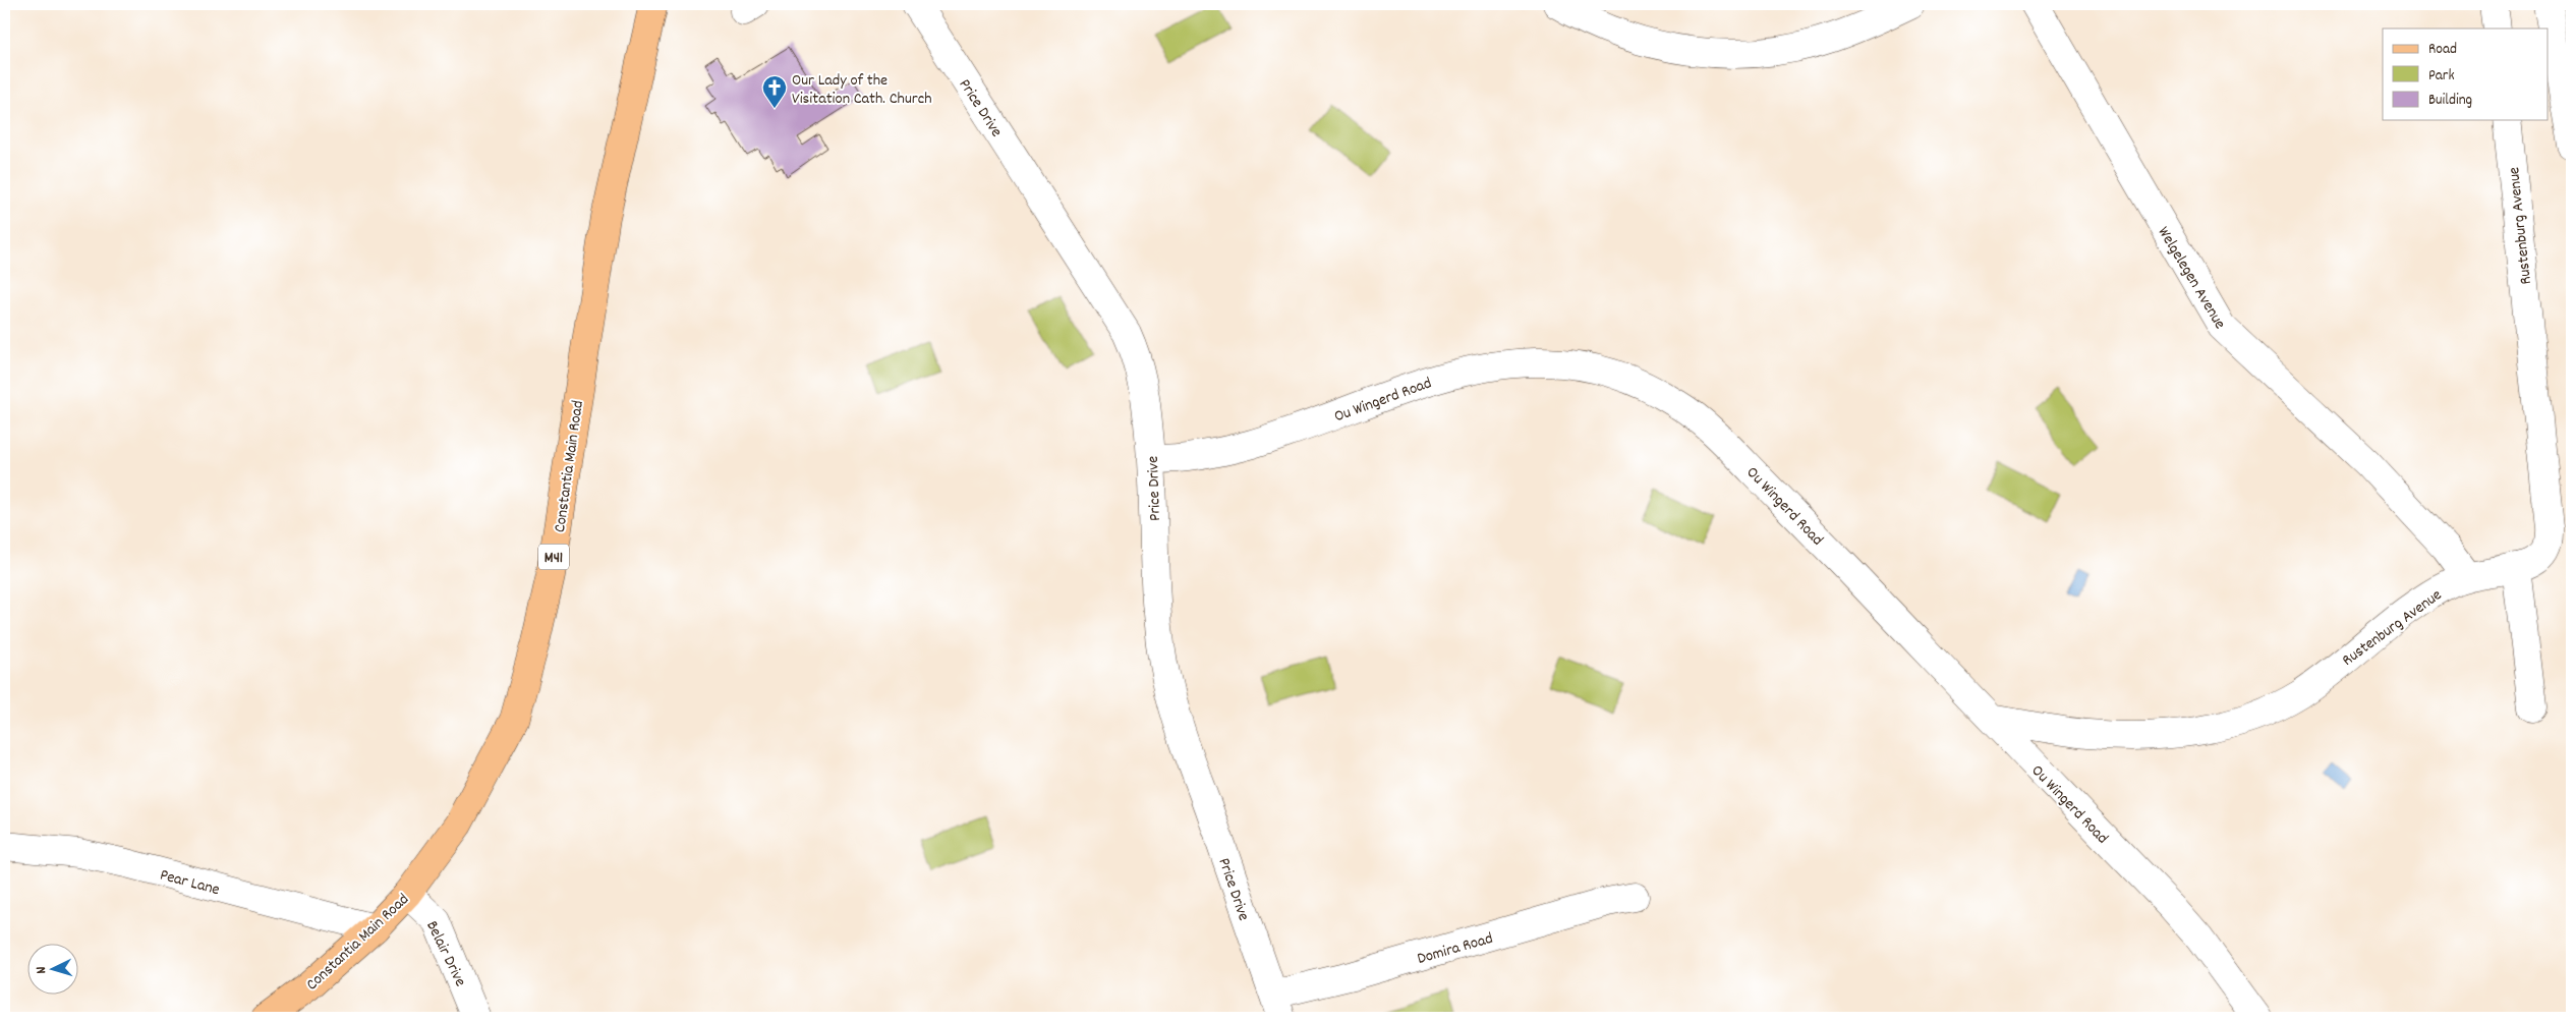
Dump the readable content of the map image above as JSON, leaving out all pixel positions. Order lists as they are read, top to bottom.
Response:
{
  "streets": {
    "main road": ["Constantia Main Road", "M41"],
    "street": [
      "Price Drive",
      "Rustenburg Avenue",
      "Welgelegen Avenue",
      "Ou Wingerd Road",
      "Pear Lane",
      "Domira Road",
      "Belair Drive"
    ]
  },
  "crossings": [
    ["Price Drive", "Ou Wingerd Road"],
    ["Price Drive", "Domira Road"],
    ["Rustenburg Avenue", "Welgelegen Avenue"],
    ["Rustenburg Avenue", "Ou Wingerd Road"],
    ["Constantia Main Road", "Pear Lane"],
    ["Constantia Main Road", "Belair Drive"]
  ],
  "places": {
    "church": ["Our Lady of the Visitation Cath. Church"]
  },
  "legend": ["Road", "Park", "Building"],
  "north": "left"
}
